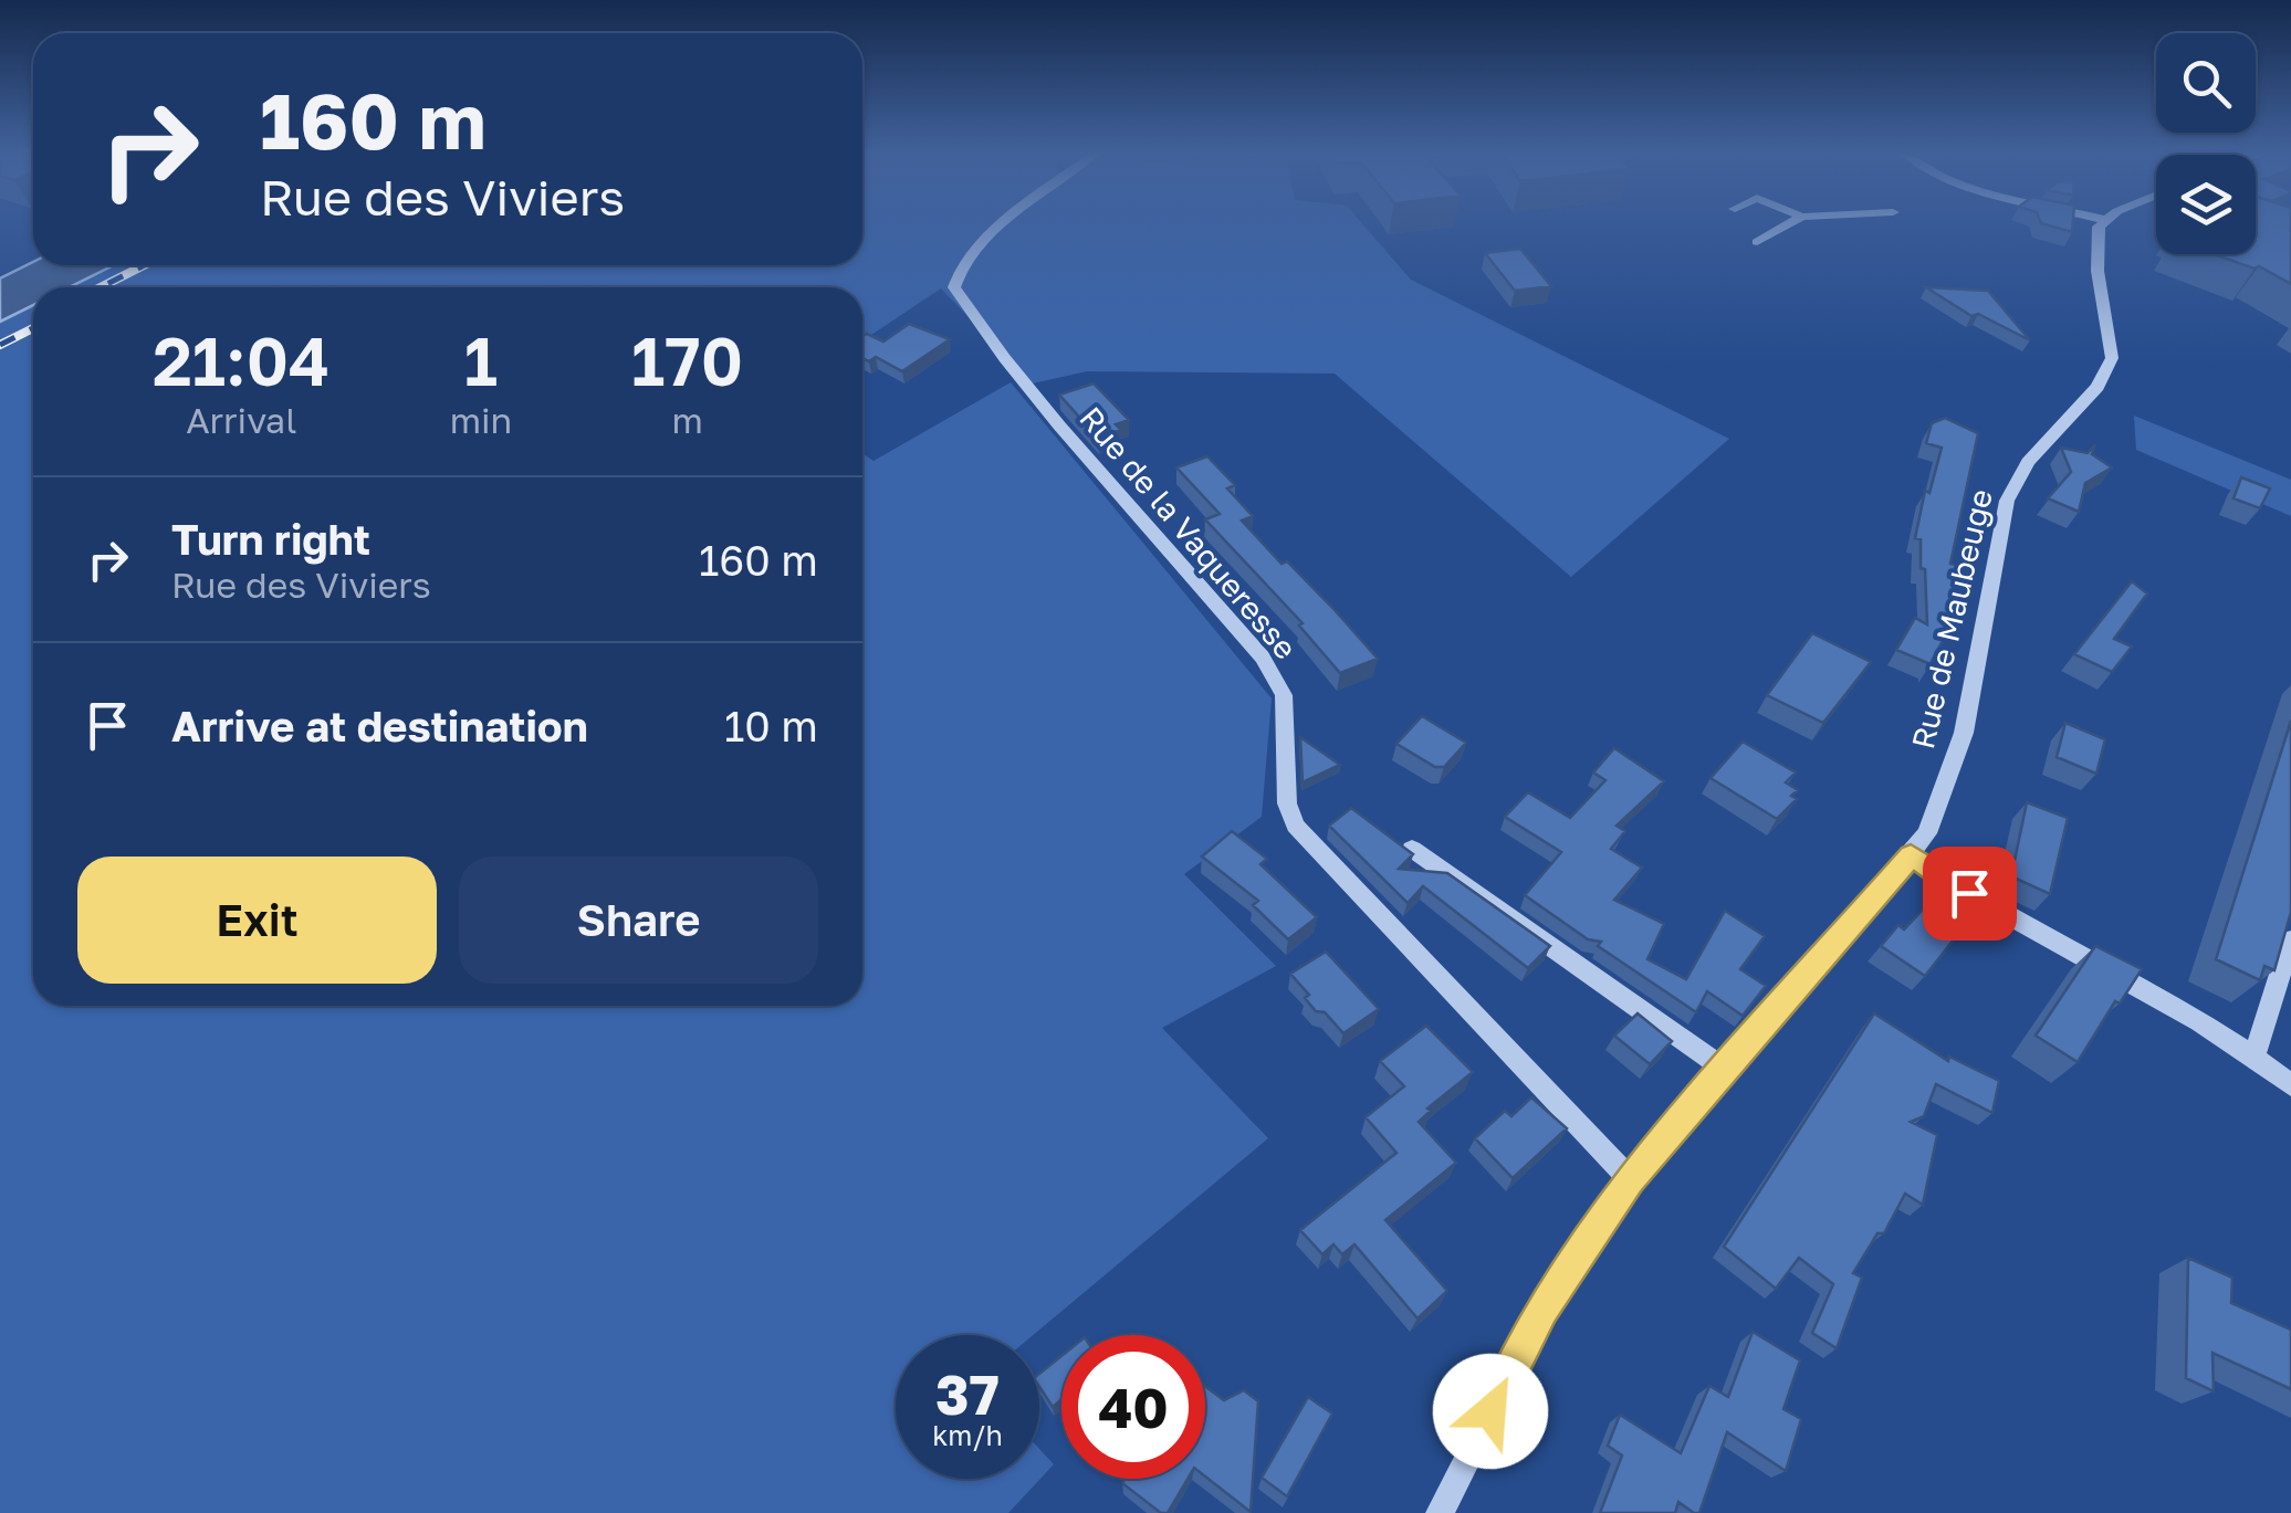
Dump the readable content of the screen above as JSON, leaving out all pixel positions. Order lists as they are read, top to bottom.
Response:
{
  "streets": {
    "street": ["Rue de la Vaqueresse", "Rue de Maubeuge"]
  },
  "crossings": [
    ["Rue de la Vaqueresse", "Rue de Maubeuge"]
  ],
  "page": {
    "turn": ["160 m", "Rue des Viviers"],
    "eta": [
      "21:04",
      "Arrival",
      "1",
      "min",
      "170",
      "m"
    ],
    "list": [
      {
        "name": "Turn right",
        "note": "Rue des Viviers",
        "value": "160 m"
      },
      {
        "name": "Arrive at destination",
        "value": "10 m"
      }
    ],
    "buttons": ["Exit", "Share"],
    "speed": "37 km/h",
    "limit": "40"
  }
}
